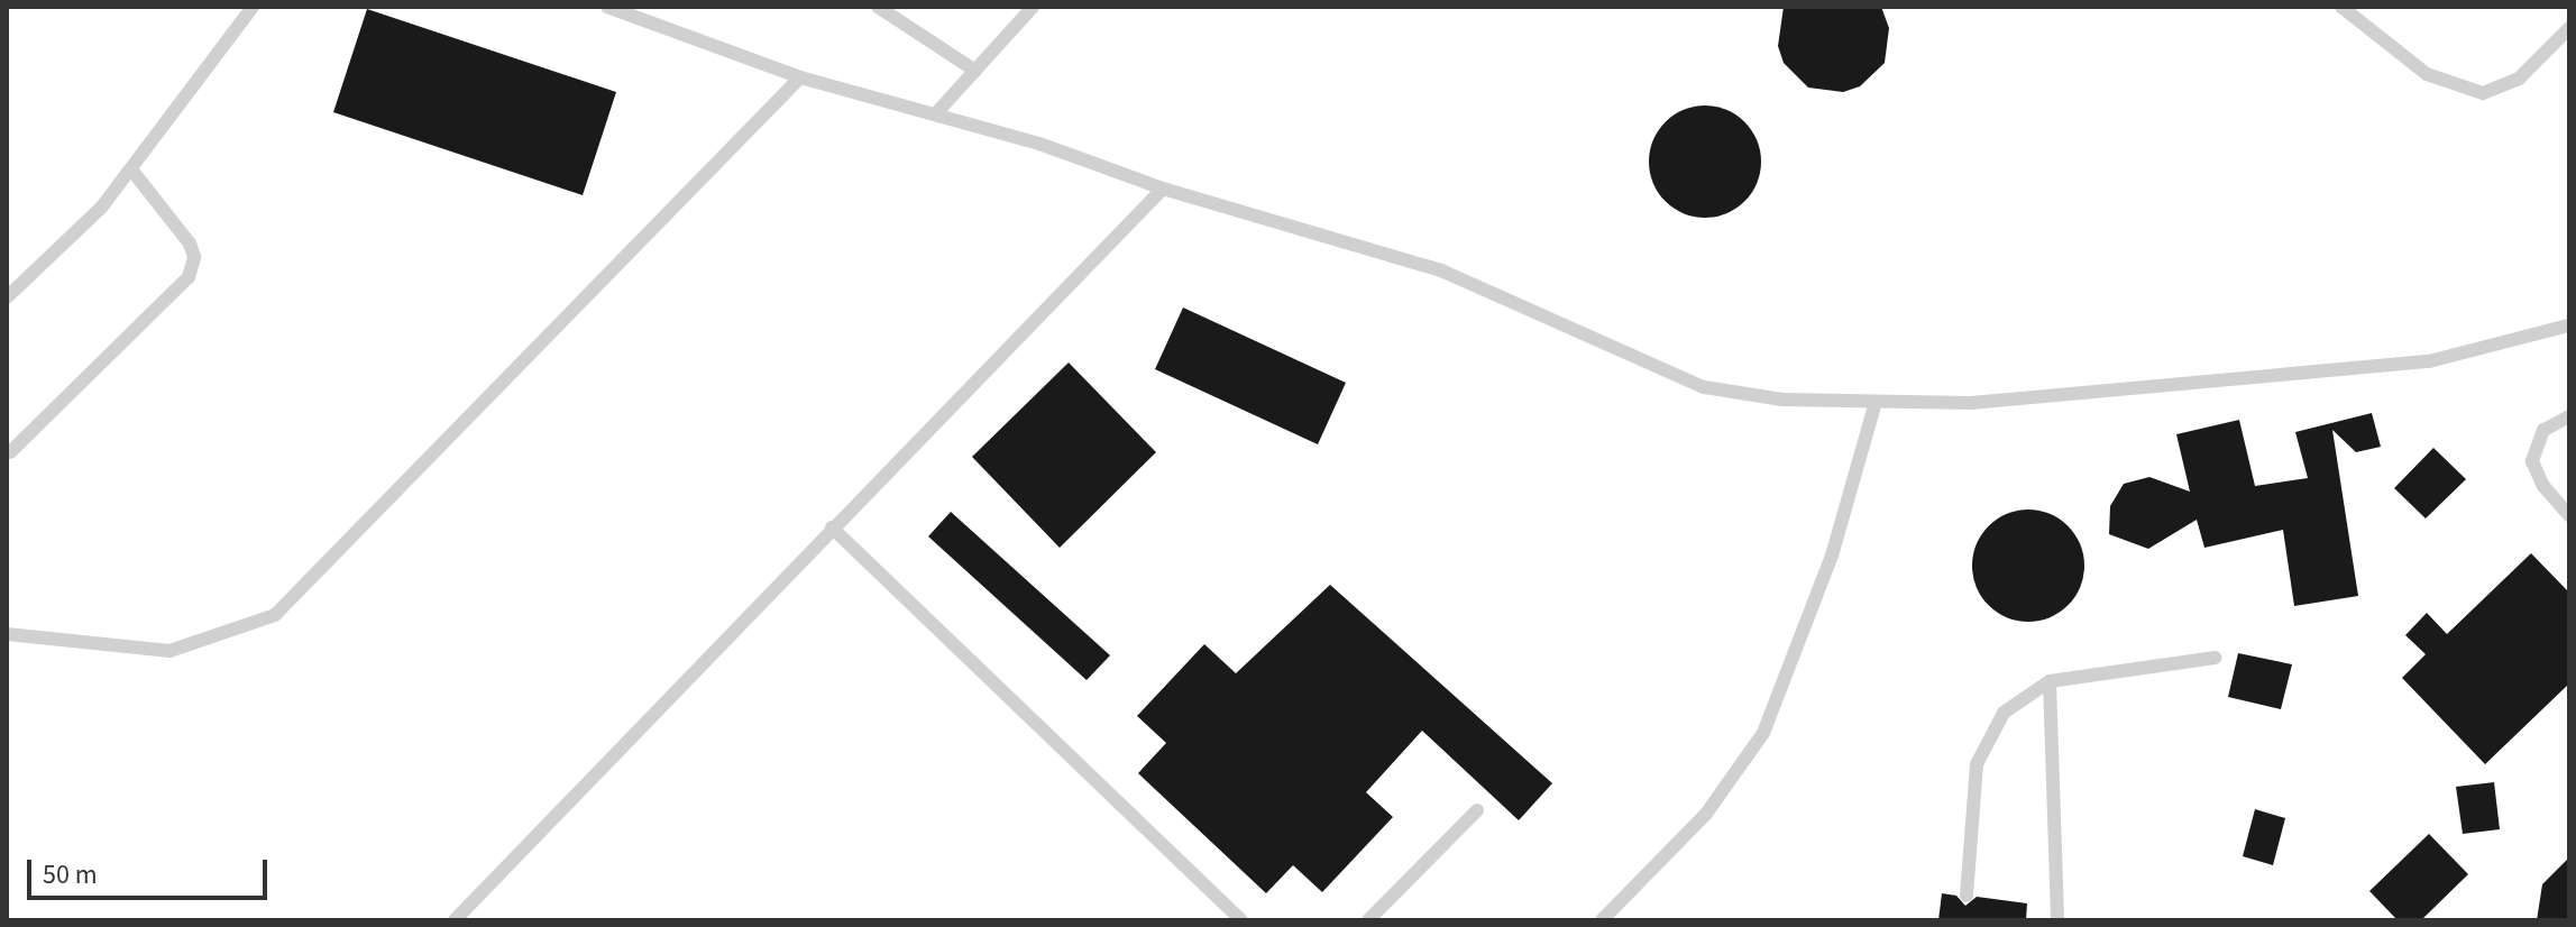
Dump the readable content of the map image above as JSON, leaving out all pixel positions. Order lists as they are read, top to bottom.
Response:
{
  "scale_bar": "50 m"
}
